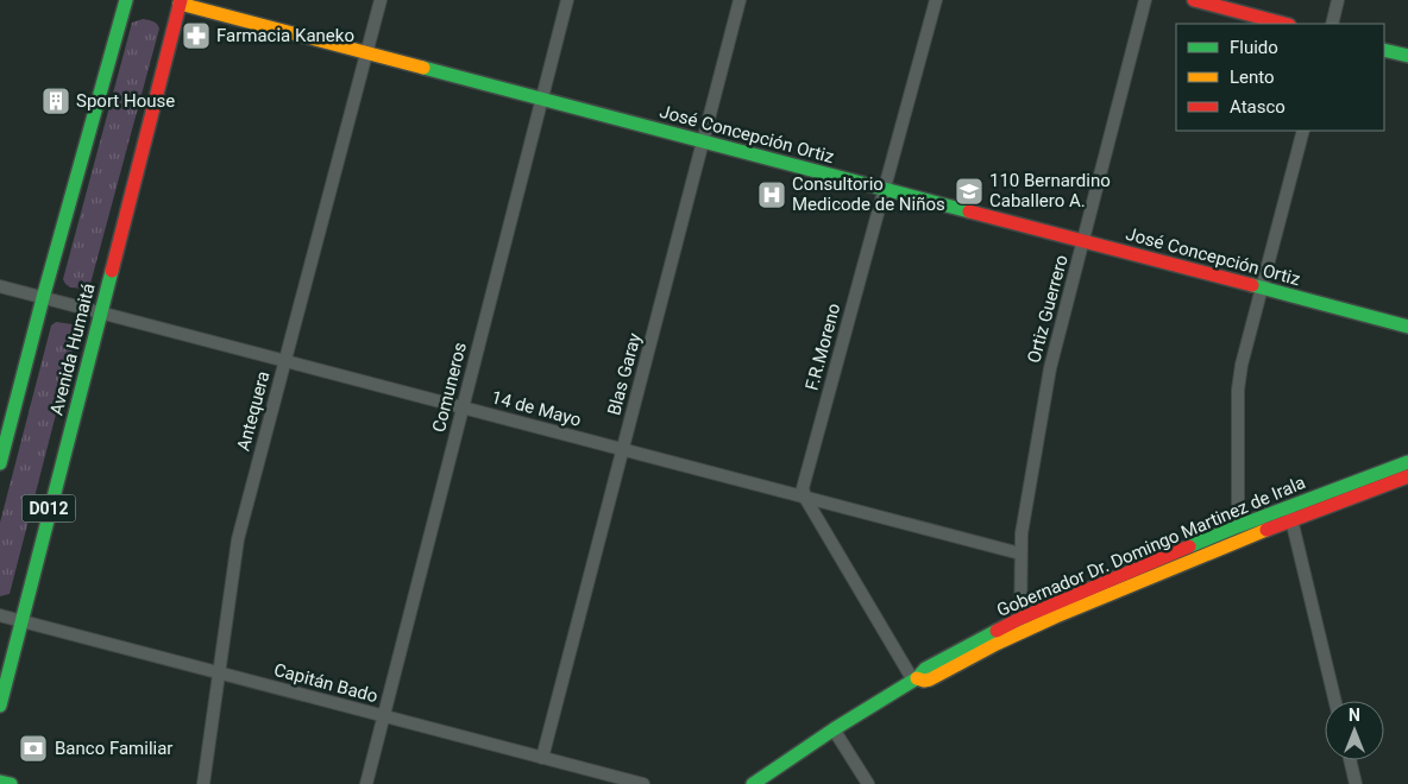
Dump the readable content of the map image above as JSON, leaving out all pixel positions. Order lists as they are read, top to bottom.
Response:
{
  "streets": {
    "street": [
      "José Concepción Ortiz",
      "Ortiz Guerrero",
      "F.R.Moreno",
      "Avenida Humaitá",
      "Blas Garay",
      "Comuneros",
      "14 de Mayo",
      "Antequera",
      "D012",
      "Gobernador Dr. Domingo Martinez de Irala",
      "Capitán Bado"
    ]
  },
  "crossings": [
    ["José Concepción Ortiz", "Ortiz Guerrero"],
    ["José Concepción Ortiz", "F.R.Moreno"],
    ["José Concepción Ortiz", "Avenida Humaitá"],
    ["José Concepción Ortiz", "Blas Garay"],
    ["José Concepción Ortiz", "Comuneros"],
    ["José Concepción Ortiz", "Antequera"],
    ["Ortiz Guerrero", "14 de Mayo"],
    ["Ortiz Guerrero", "Gobernador Dr. Domingo Martinez de Irala"],
    ["F.R.Moreno", "14 de Mayo"],
    ["Avenida Humaitá", "14 de Mayo"],
    ["Avenida Humaitá", "Capitán Bado"],
    ["Blas Garay", "14 de Mayo"],
    ["Blas Garay", "Capitán Bado"],
    ["Comuneros", "14 de Mayo"],
    ["Comuneros", "Capitán Bado"],
    ["14 de Mayo", "Antequera"],
    ["Antequera", "Capitán Bado"]
  ],
  "places": {
    "pharmacy": ["Farmacia Kaneko"],
    "building": ["Sport House"],
    "school or university": ["110 Bernardino Caballero A."],
    "hospital": ["Consultorio Medicode de Niños"],
    "bank": ["Banco Familiar"]
  },
  "legend": ["Fluido", "Lento", "Atasco"],
  "north": "top"
}
